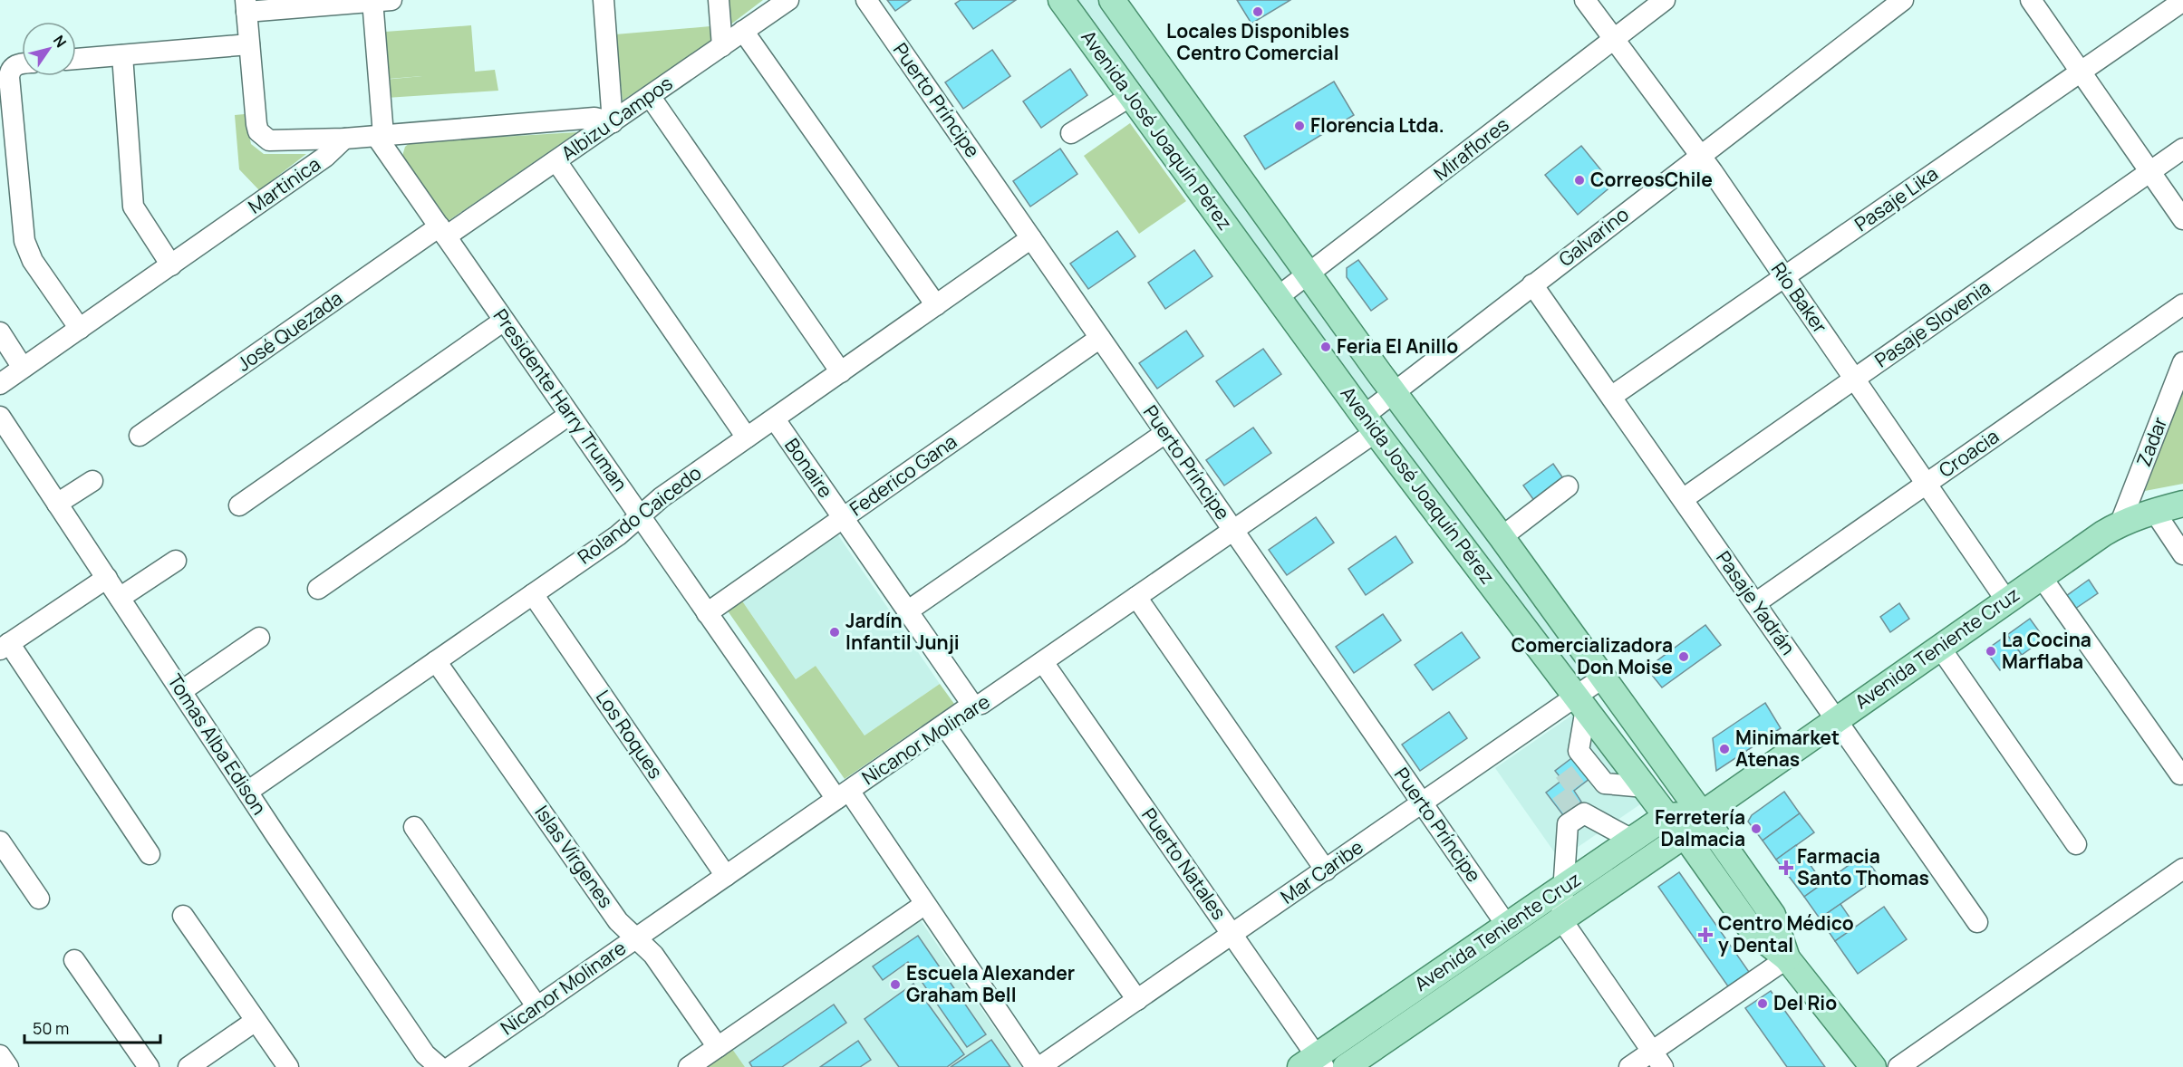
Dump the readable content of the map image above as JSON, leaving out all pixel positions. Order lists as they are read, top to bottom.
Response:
{
  "streets": {
    "main road": ["Avenida José Joaquín Pérez", "Avenida Teniente Cruz"],
    "street": [
      "Puerto Príncipe",
      "Albizu Campos",
      "Miraflores",
      "Martinica",
      "Pasaje Lika",
      "Galvarino",
      "Río Baker",
      "Pasaje Slovenia",
      "José Quezada",
      "Presidente Harry Truman",
      "Zadar",
      "Croacia",
      "Bonaire",
      "Federico Gana",
      "Rolando Caicedo",
      "Pasaje Yadrán",
      "Los Roques",
      "Nicanor Molinare",
      "Tomas Alba Edison",
      "Islas Vírgenes",
      "Puerto Natales",
      "Mar Caribe"
    ]
  },
  "crossings": [
    ["Puerto Príncipe", "Federico Gana"],
    ["Puerto Príncipe", "Rolando Caicedo"],
    ["Puerto Príncipe", "Avenida Teniente Cruz"],
    ["Puerto Príncipe", "Nicanor Molinare"],
    ["Puerto Príncipe", "Mar Caribe"],
    ["Albizu Campos", "José Quezada"],
    ["Albizu Campos", "Presidente Harry Truman"],
    ["Avenida José Joaquín Pérez", "Miraflores"],
    ["Avenida José Joaquín Pérez", "Galvarino"],
    ["Avenida José Joaquín Pérez", "Avenida Teniente Cruz"],
    ["Avenida José Joaquín Pérez", "Nicanor Molinare"],
    ["Avenida José Joaquín Pérez", "Mar Caribe"],
    ["Miraflores", "Río Baker"],
    ["Pasaje Lika", "Río Baker"],
    ["Pasaje Lika", "Pasaje Yadrán"],
    ["Galvarino", "Río Baker"],
    ["Galvarino", "Pasaje Yadrán"],
    ["Galvarino", "Nicanor Molinare"],
    ["Río Baker", "Pasaje Slovenia"],
    ["Río Baker", "Croacia"],
    ["Río Baker", "Avenida Teniente Cruz"],
    ["Pasaje Slovenia", "Pasaje Yadrán"],
    ["José Quezada", "Presidente Harry Truman"],
    ["Presidente Harry Truman", "Federico Gana"],
    ["Presidente Harry Truman", "Rolando Caicedo"],
    ["Presidente Harry Truman", "Nicanor Molinare"],
    ["Presidente Harry Truman", "Mar Caribe"],
    ["Zadar", "Avenida Teniente Cruz"],
    ["Croacia", "Pasaje Yadrán"],
    ["Bonaire", "Federico Gana"],
    ["Bonaire", "Rolando Caicedo"],
    ["Bonaire", "Nicanor Molinare"],
    ["Rolando Caicedo", "Los Roques"],
    ["Rolando Caicedo", "Tomas Alba Edison"],
    ["Rolando Caicedo", "Islas Vírgenes"],
    ["Pasaje Yadrán", "Avenida Teniente Cruz"],
    ["Avenida Teniente Cruz", "Puerto Natales"],
    ["Los Roques", "Nicanor Molinare"],
    ["Nicanor Molinare", "Islas Vírgenes"],
    ["Nicanor Molinare", "Puerto Natales"],
    ["Puerto Natales", "Mar Caribe"]
  ],
  "places": {
    "other": [
      "Locales Disponibles Centro Comercial",
      "Florencia Ltda.",
      "CorreosChile",
      "Feria El Anillo",
      "Jardín Infantil Junji",
      "La Cocina Marflaba",
      "Comercializadora Don Moise",
      "Minimarket Atenas",
      "Ferretería Dalmacia",
      "Escuela Alexander Graham Bell",
      "Del Rio"
    ],
    "health": ["Farmacia Santo Thomas", "Centro Médico y Dental"]
  },
  "scale_bar": "50 m",
  "north": "top right"
}
